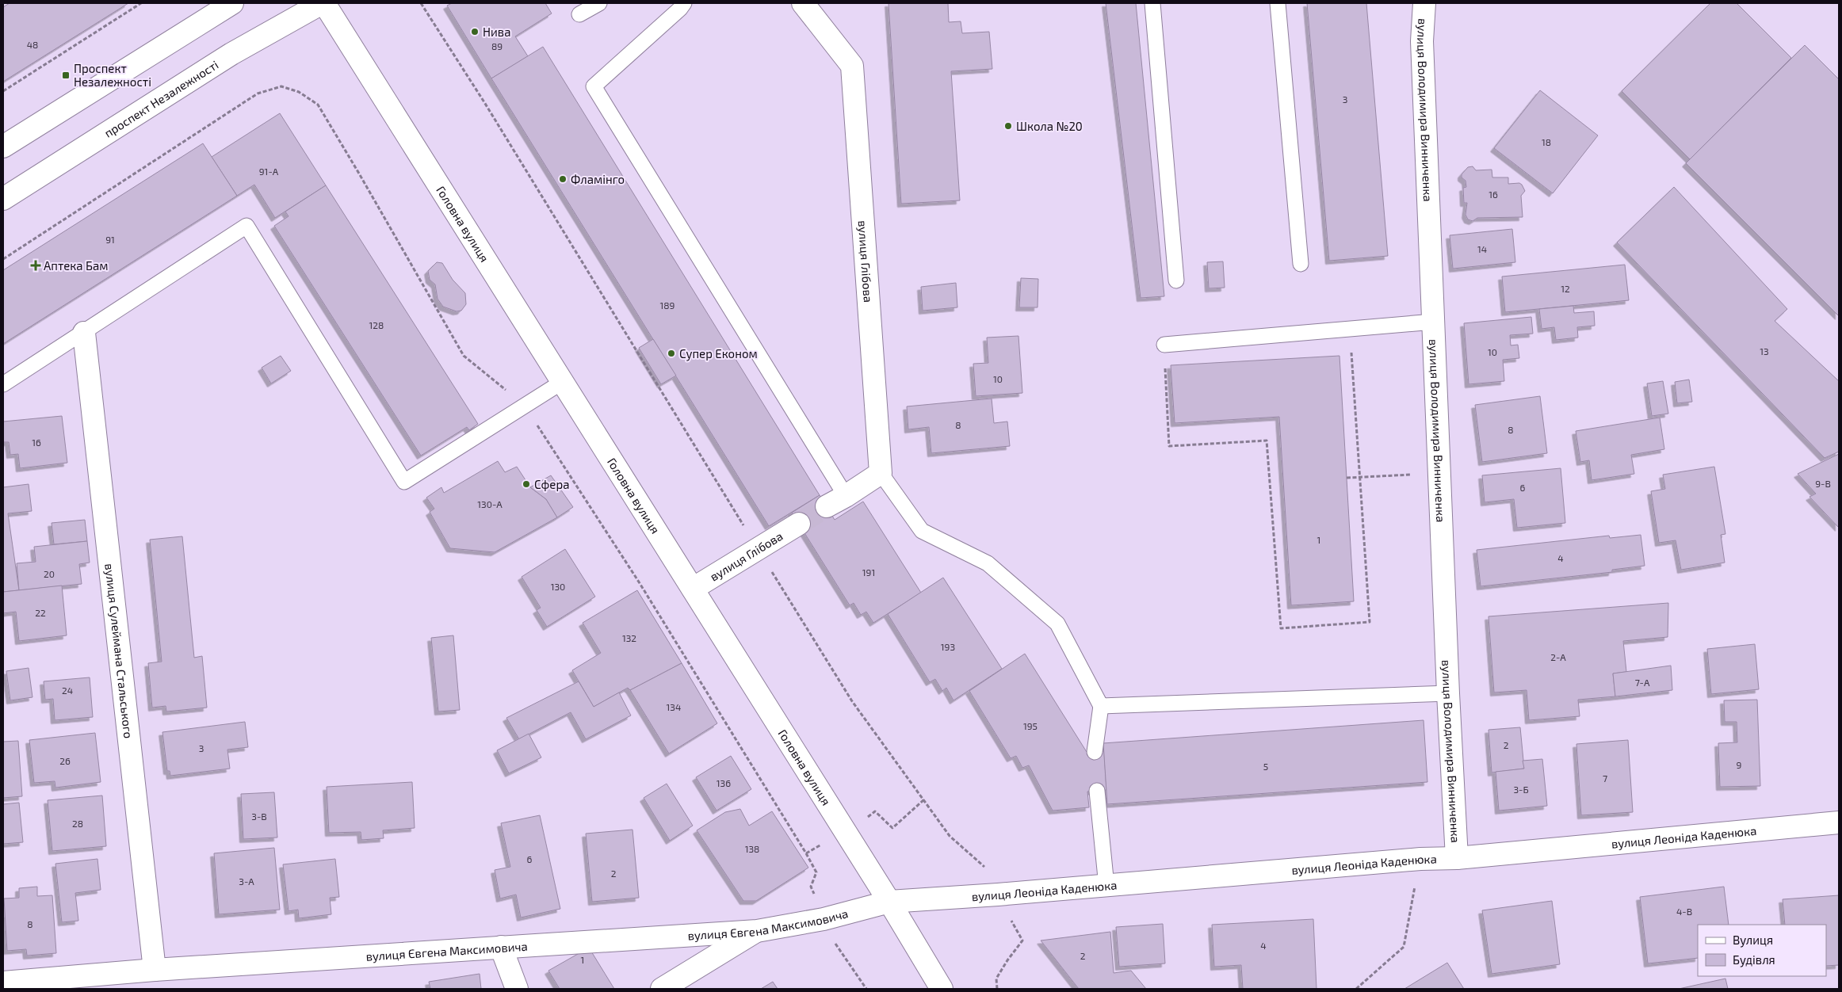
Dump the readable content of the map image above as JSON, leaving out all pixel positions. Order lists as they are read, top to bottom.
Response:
{
  "streets": {
    "street": [
      "проспект Незалежності",
      "вулиця Володимира Винниченка",
      "Головна вулиця",
      "вулиця Глібова",
      "вулиця Сулеймана Стальського",
      "вулиця Леоніда Каденюка",
      "вулиця Євгена Максимовича"
    ]
  },
  "crossings": [
    ["проспект Незалежності", "Головна вулиця"],
    ["вулиця Володимира Винниченка", "вулиця Леоніда Каденюка"],
    ["Головна вулиця", "вулиця Глібова"],
    ["Головна вулиця", "вулиця Леоніда Каденюка"],
    ["Головна вулиця", "вулиця Євгена Максимовича"],
    ["вулиця Сулеймана Стальського", "вулиця Євгена Максимовича"],
    ["вулиця Леоніда Каденюка", "вулиця Євгена Максимовича"]
  ],
  "places": {
    "other": [
      "Нива",
      "Школа №20",
      "Фламінго",
      "Супер Економ",
      "Сфера"
    ],
    "transit": ["Проспект Незалежності"],
    "health": ["Аптека Бам"]
  },
  "house_numbers": [
    "48",
    "89",
    "3",
    "18",
    "91-А",
    "16",
    "91",
    "14",
    "12",
    "189",
    "128",
    "13",
    "10",
    "10",
    "8",
    "8",
    "16",
    "9-В",
    "6",
    "130-А",
    "1",
    "4",
    "191",
    "20",
    "130",
    "22",
    "132",
    "193",
    "2-А",
    "7-А",
    "24",
    "134",
    "195",
    "2",
    "3",
    "26",
    "9",
    "5",
    "7",
    "136",
    "3-Б",
    "3-В",
    "28",
    "138",
    "6",
    "2",
    "3-А",
    "4-В",
    "8",
    "4",
    "2",
    "1"
  ],
  "legend": ["Вулиця", "Будівля"]
}
